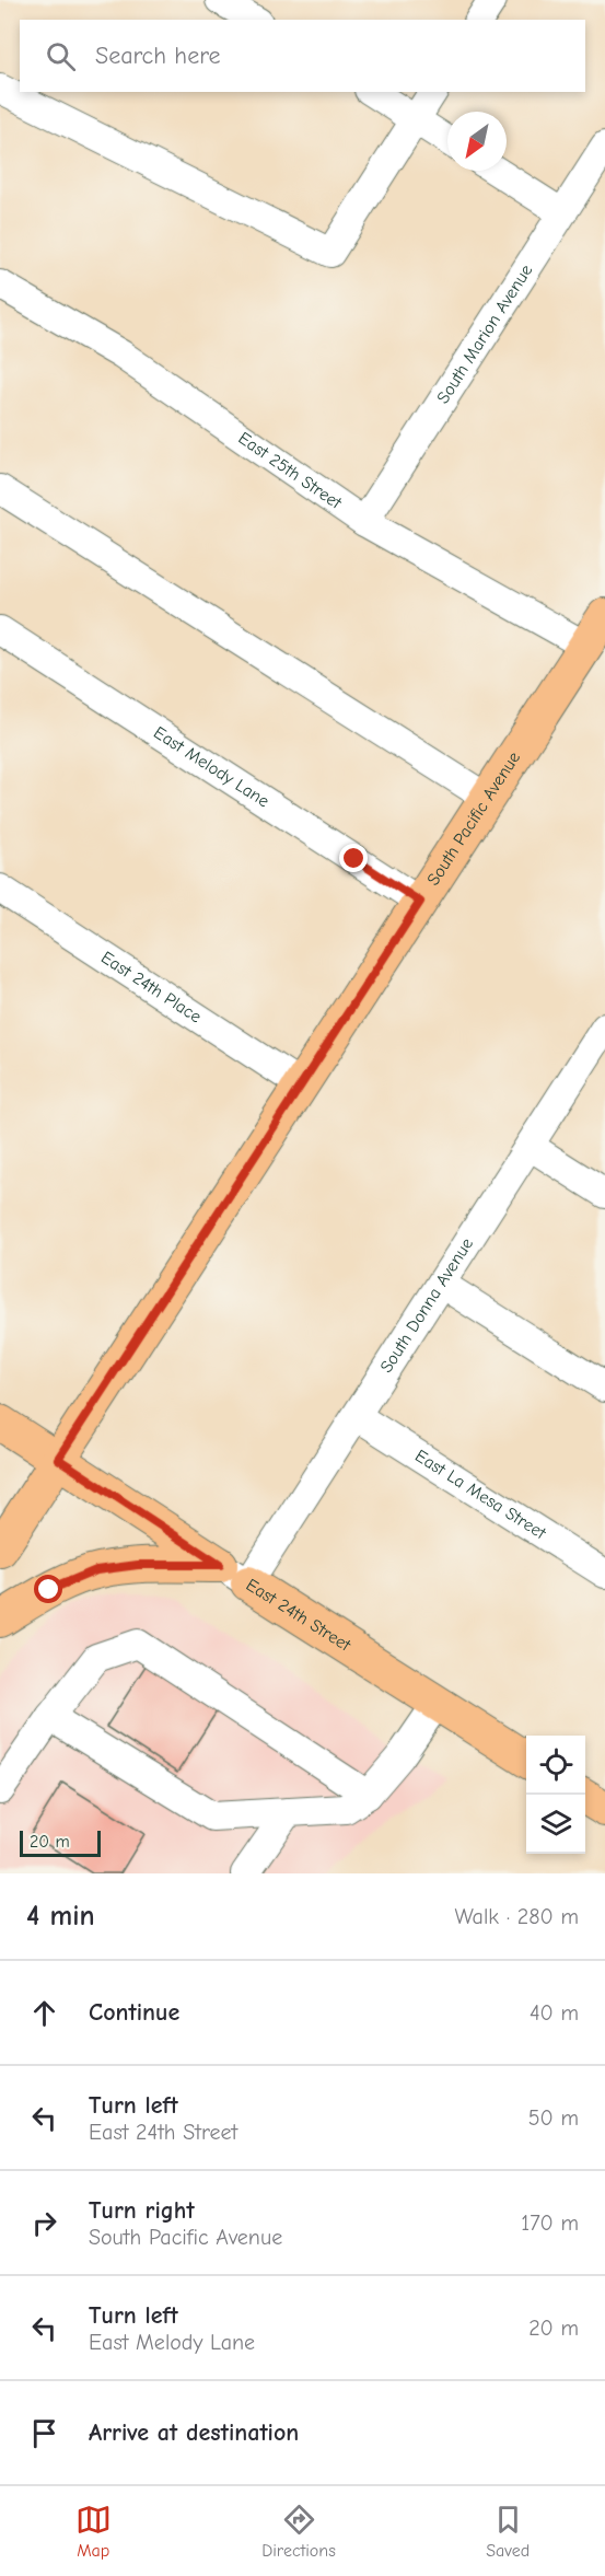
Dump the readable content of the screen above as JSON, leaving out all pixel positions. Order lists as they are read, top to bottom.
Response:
{
  "streets": {
    "main road": ["South Pacific Avenue", "East 24th Street"],
    "street": [
      "South Marion Avenue",
      "East 25th Street",
      "East Melody Lane",
      "East 24th Place",
      "South Donna Avenue",
      "East La Mesa Street"
    ]
  },
  "crossings": [
    ["South Marion Avenue", "East 25th Street"],
    ["East 25th Street", "South Pacific Avenue"],
    ["East Melody Lane", "South Pacific Avenue"],
    ["South Pacific Avenue", "East 24th Place"],
    ["South Pacific Avenue", "East 24th Street"],
    ["South Donna Avenue", "East La Mesa Street"],
    ["South Donna Avenue", "East 24th Street"]
  ],
  "scale_bar": "20 m",
  "north": "bottom left",
  "page": {
    "search": "Search here",
    "scale": "20 m",
    "heading": ["4 min", "Walk · 280 m"],
    "list": [
      ["Continue", "40 m"],
      ["Turn left", "East 24th Street", "50 m"],
      ["Turn right", "South Pacific Avenue", "170 m"],
      ["Turn left", "East Melody Lane", "20 m"],
      "Arrive at destination"
    ],
    "nav": ["Map", "Directions", "Saved"]
  }
}
